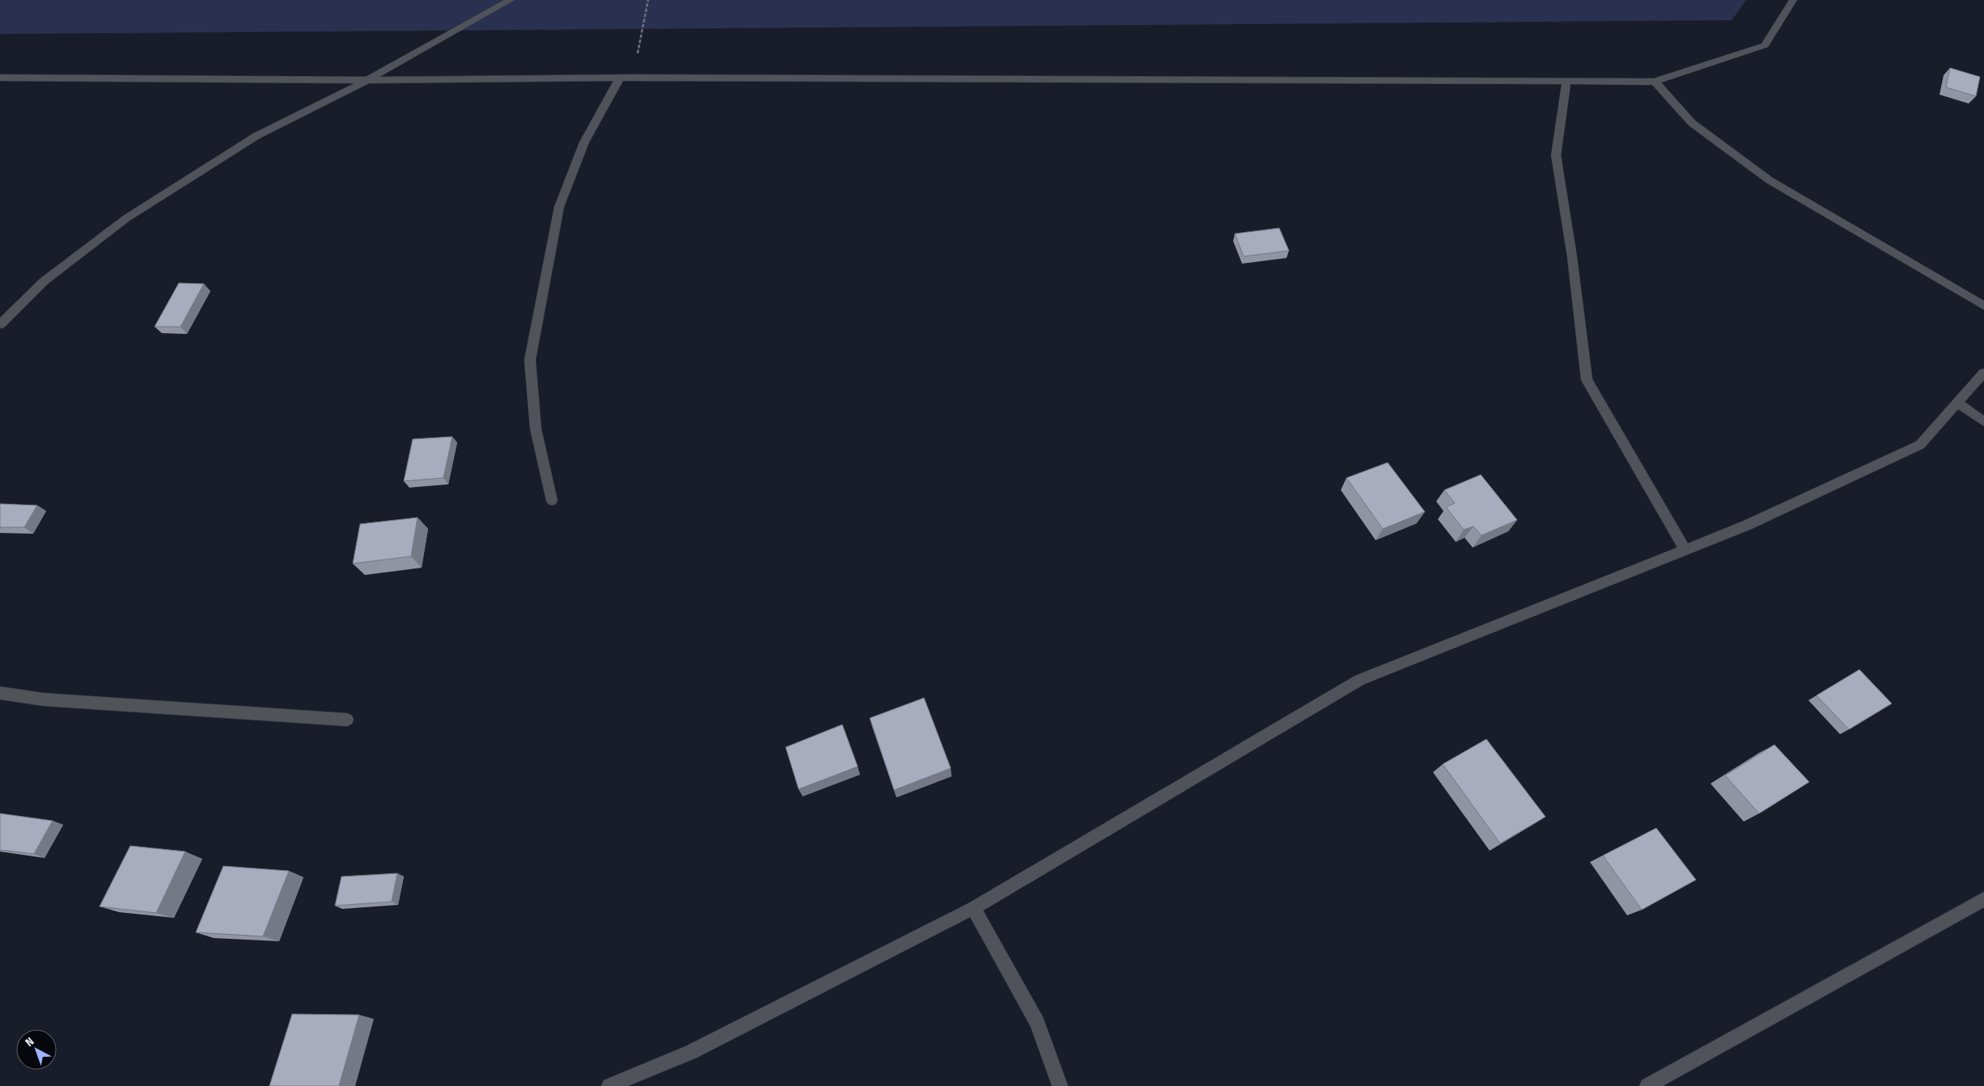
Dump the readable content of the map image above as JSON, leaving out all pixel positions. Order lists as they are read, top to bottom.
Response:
{
  "north": "top left"
}
